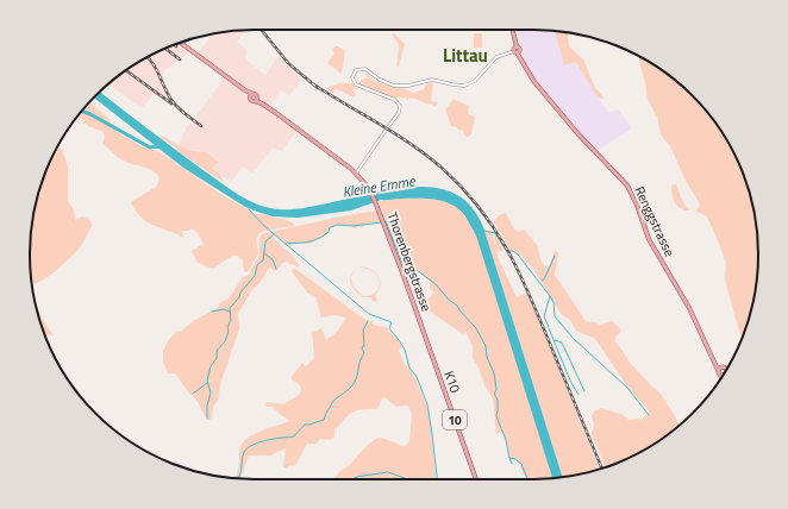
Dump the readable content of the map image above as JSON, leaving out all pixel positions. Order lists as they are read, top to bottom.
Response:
{
  "streets": {
    "main road": [
      "Renggstrasse",
      "Thorenbergstrasse",
      "K10",
      "10"
    ]
  },
  "crossings": [
    ["Thorenbergstrasse", "K10"]
  ],
  "districts": ["Littau"],
  "water": ["Kleine Emme"]
}
